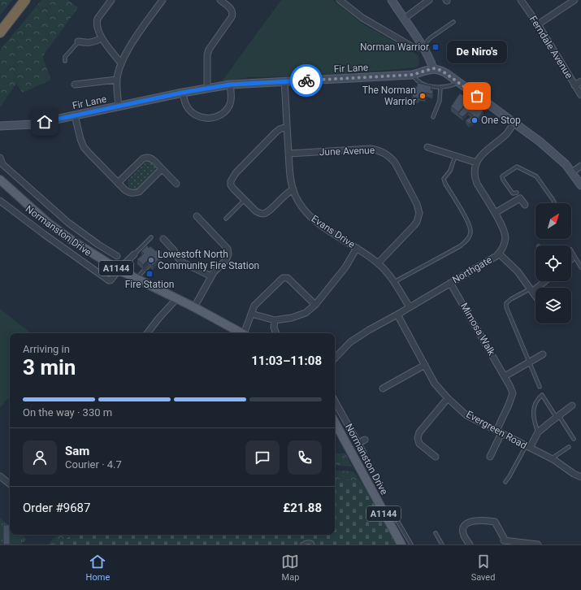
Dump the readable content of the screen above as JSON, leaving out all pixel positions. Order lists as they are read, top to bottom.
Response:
{
  "streets": {
    "main road": ["Normanston Drive", "A1144"],
    "street": [
      "Ferndale Avenue",
      "Fir Lane",
      "June Avenue",
      "Evans Drive",
      "Northgate",
      "Mimosa Walk",
      "Evergreen Road"
    ]
  },
  "crossings": [
    ["Fir Lane", "Evans Drive"],
    ["June Avenue", "Evans Drive"],
    ["Evans Drive", "Northgate"],
    ["Northgate", "Mimosa Walk"],
    ["Northgate", "Evergreen Road"],
    ["Mimosa Walk", "Evergreen Road"]
  ],
  "places": {
    "transit": ["Norman Warrior", "Fire Station"],
    "other": [
      "The Norman Warrior",
      "De Niro's",
      "One Stop",
      "Lowestoft North Community Fire Station"
    ]
  },
  "north": "top right",
  "page": {
    "bubble": "De Niro's",
    "heading": ["3 min", "Arriving in", "11:03–11:08"],
    "panel": [
      "Sam",
      "Courier · 4.7",
      "Order #9687",
      "£21.88"
    ],
    "bar": "On the way · 330 m",
    "tabs": ["Home", "Map", "Saved"]
  }
}
